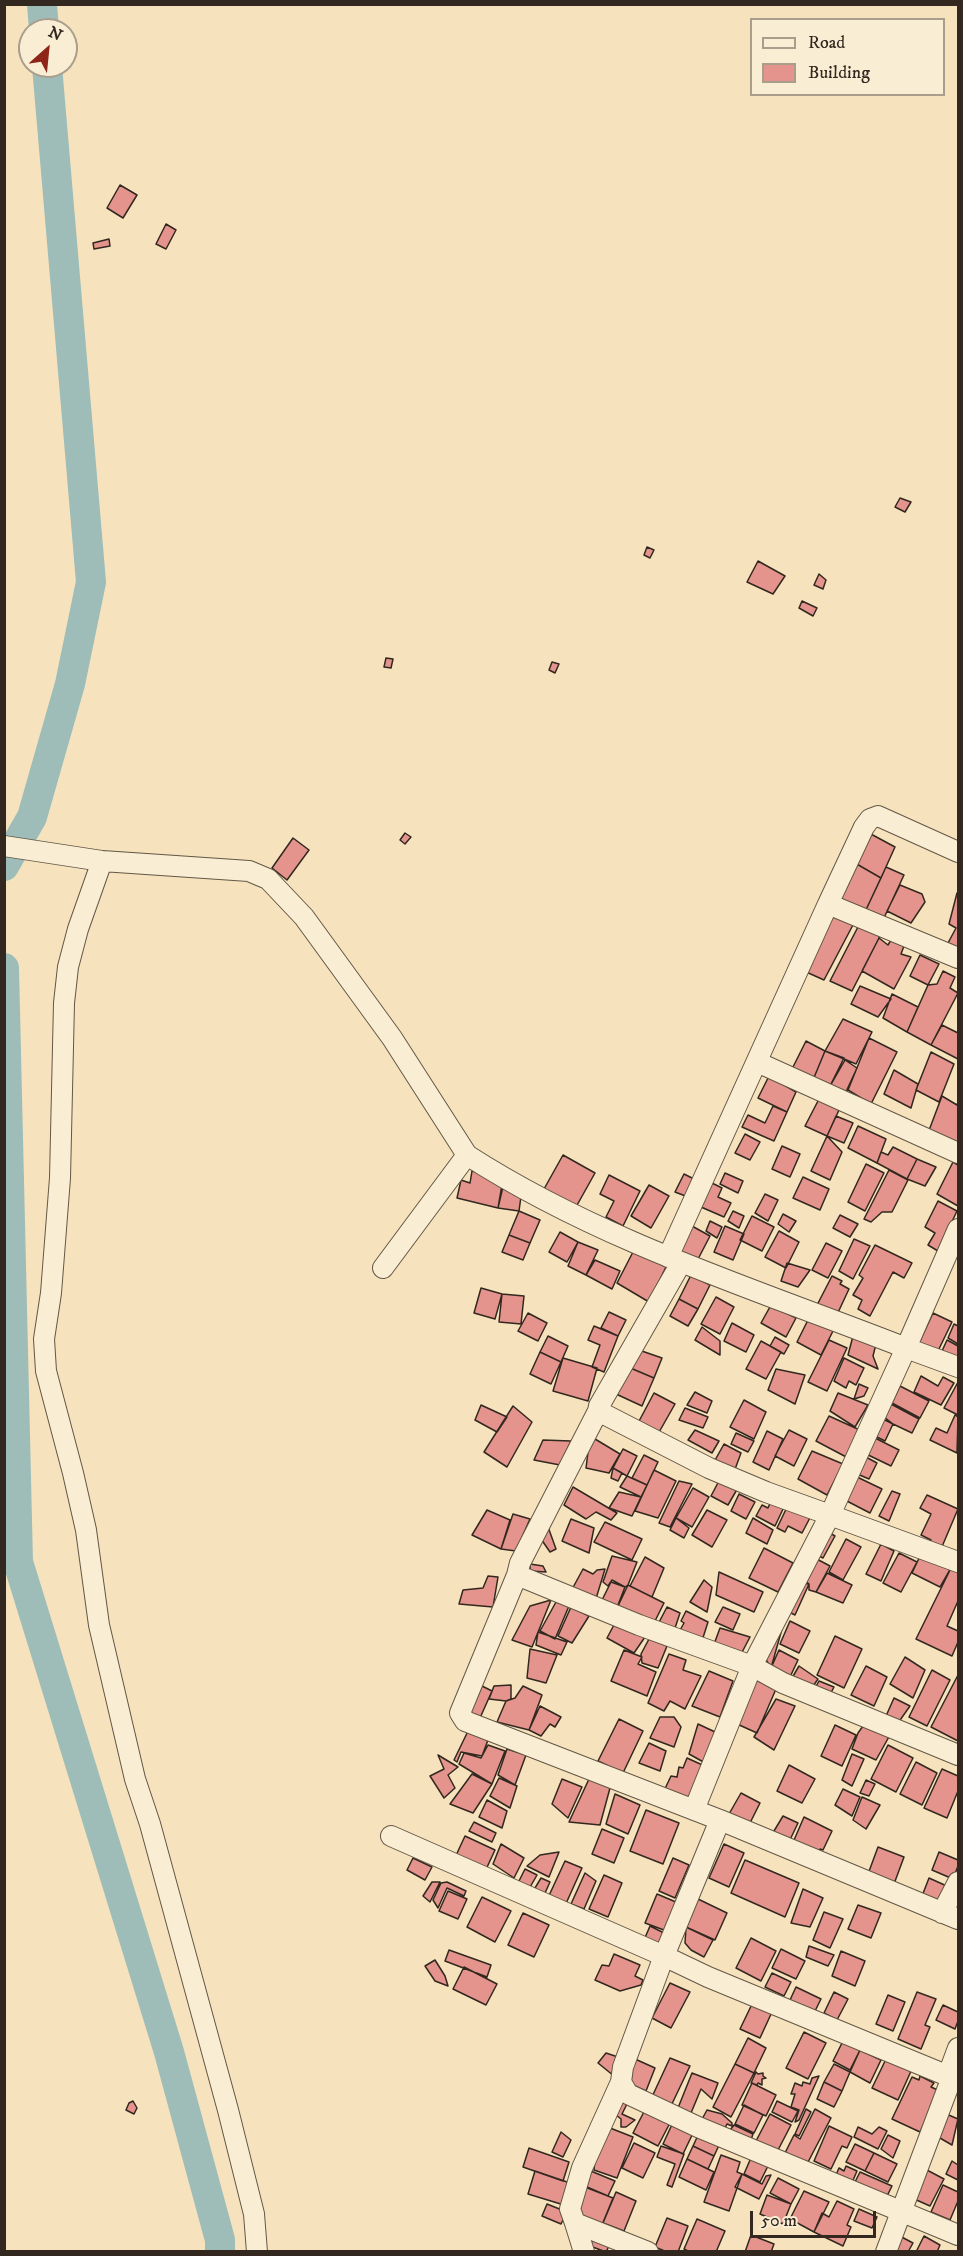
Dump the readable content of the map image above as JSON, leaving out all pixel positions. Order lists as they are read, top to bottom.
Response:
{
  "legend": ["Road", "Building"],
  "scale_bar": "50 m",
  "north": "top right"
}
